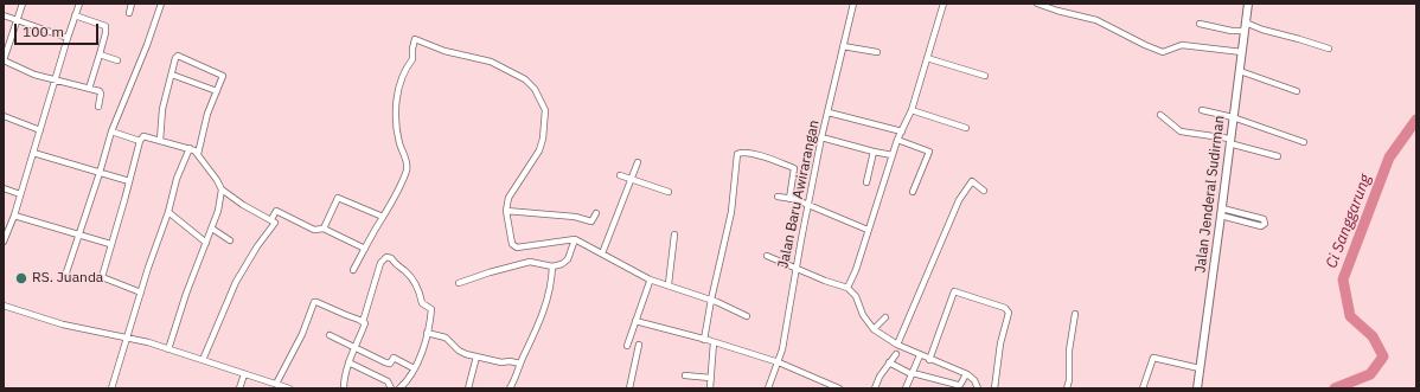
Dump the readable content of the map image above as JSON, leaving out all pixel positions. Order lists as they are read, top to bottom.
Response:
{
  "streets": {
    "main road": ["Jalan Jenderal Sudirman"],
    "street": ["Jalan Baru Awirarangan"]
  },
  "water": ["Ci Sanggarung"],
  "places": ["RS. Juanda"],
  "scale_bar": "100 m"
}
